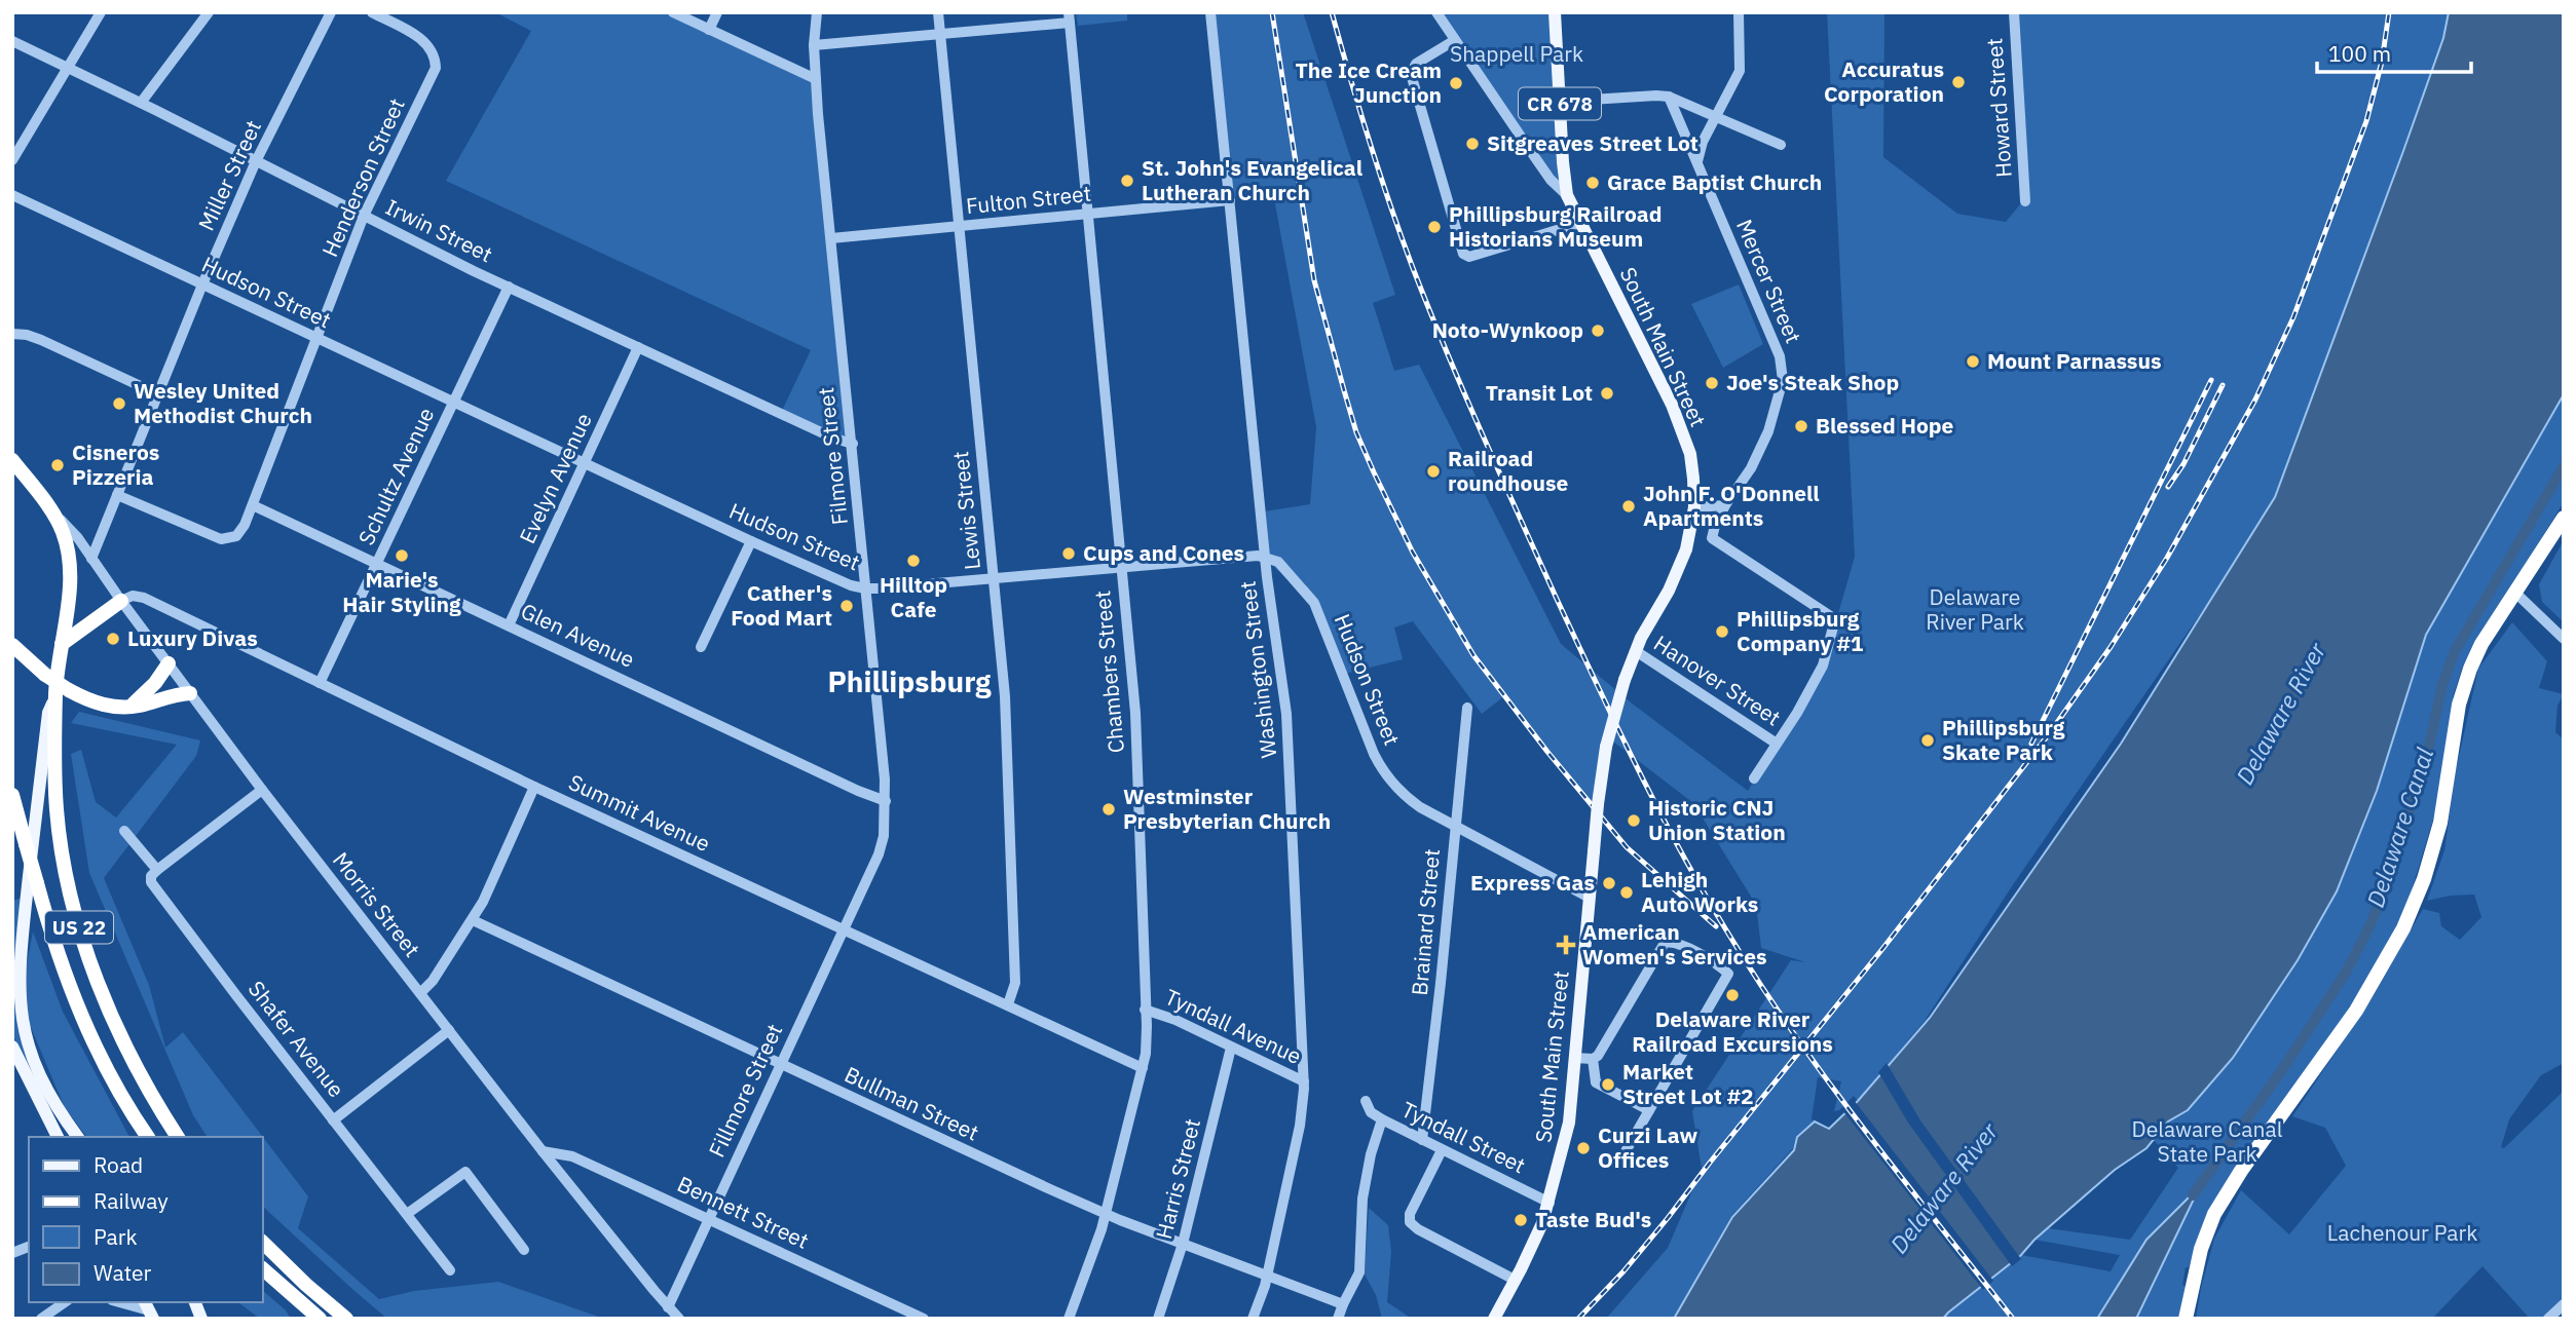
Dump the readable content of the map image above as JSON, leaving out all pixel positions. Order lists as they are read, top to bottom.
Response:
{
  "streets": {
    "highway": ["US 22"],
    "main road": ["CR 678", "South Main Street"],
    "street": [
      "Howard Street",
      "Miller Street",
      "Henderson Street",
      "Fulton Street",
      "Irwin Street",
      "Mercer Street",
      "Hudson Street",
      "Filmore Street",
      "Schultz Avenue",
      "Evelyn Avenue",
      "Lewis Street",
      "Glen Avenue",
      "Washington Street",
      "Chambers Street",
      "Hanover Street",
      "Summit Avenue",
      "Morris Street",
      "Brainard Street",
      "Tyndall Avenue",
      "Shafer Avenue",
      "Fillmore Street",
      "Bullman Street",
      "Tyndall Street",
      "Harris Street",
      "Bennett Street"
    ]
  },
  "crossings": [
    ["Miller Street", "Henderson Street"],
    ["Miller Street", "Irwin Street"],
    ["Miller Street", "Hudson Street"],
    ["Miller Street", "Morris Street"],
    ["Henderson Street", "Irwin Street"],
    ["Henderson Street", "Hudson Street"],
    ["Henderson Street", "Glen Avenue"],
    ["Fulton Street", "Filmore Street"],
    ["Fulton Street", "Lewis Street"],
    ["Fulton Street", "Washington Street"],
    ["Fulton Street", "Chambers Street"],
    ["Irwin Street", "Filmore Street"],
    ["Irwin Street", "Schultz Avenue"],
    ["Irwin Street", "Evelyn Avenue"],
    ["Mercer Street", "Hanover Street"],
    ["Hudson Street", "South Main Street"],
    ["Hudson Street", "Filmore Street"],
    ["Hudson Street", "Schultz Avenue"],
    ["Hudson Street", "Evelyn Avenue"],
    ["Hudson Street", "Lewis Street"],
    ["Hudson Street", "Washington Street"],
    ["Hudson Street", "Chambers Street"],
    ["Hudson Street", "Brainard Street"],
    ["South Main Street", "Hanover Street"],
    ["South Main Street", "Tyndall Street"],
    ["Filmore Street", "Glen Avenue"],
    ["Filmore Street", "Summit Avenue"],
    ["Filmore Street", "Fillmore Street"],
    ["Schultz Avenue", "Glen Avenue"],
    ["Schultz Avenue", "Summit Avenue"],
    ["Evelyn Avenue", "Glen Avenue"],
    ["Lewis Street", "Summit Avenue"],
    ["Washington Street", "Tyndall Avenue"],
    ["Washington Street", "Bullman Street"],
    ["Chambers Street", "Summit Avenue"],
    ["Chambers Street", "Tyndall Avenue"],
    ["Chambers Street", "Bullman Street"],
    ["Summit Avenue", "Morris Street"],
    ["Summit Avenue", "US 22"],
    ["Summit Avenue", "Fillmore Street"],
    ["Morris Street", "US 22"],
    ["Morris Street", "Fillmore Street"],
    ["Morris Street", "Bennett Street"],
    ["Brainard Street", "Tyndall Street"],
    ["Tyndall Avenue", "Harris Street"],
    ["Fillmore Street", "Bullman Street"],
    ["Fillmore Street", "Bennett Street"],
    ["Bullman Street", "Harris Street"]
  ],
  "districts": ["Phillipsburg"],
  "water": ["Delaware River", "Delaware Canal"],
  "parks": [
    "Shappell Park",
    "Delaware River Park",
    "Delaware Canal State Park",
    "Lachenour Park"
  ],
  "places": {
    "other": [
      "Accuratus Corporation",
      "The Ice Cream Junction",
      "Sitgreaves Street Lot",
      "St. John's Evangelical Lutheran Church",
      "Grace Baptist Church",
      "Phillipsburg Railroad Historians Museum",
      "Noto-Wynkoop",
      "Mount Parnassus",
      "Joe's Steak Shop",
      "Transit Lot",
      "Wesley United Methodist Church",
      "Blessed Hope",
      "Cisneros Pizzeria",
      "Railroad roundhouse",
      "John F. O'Donnell Apartments",
      "Cups and Cones",
      "Marie's Hair Styling",
      "Hilltop Cafe",
      "Cather's Food Mart",
      "Phillipsburg Company #1",
      "Luxury Divas",
      "Phillipsburg Skate Park",
      "Westminster Presbyterian Church",
      "Historic CNJ Union Station",
      "Express Gas",
      "Lehigh Auto Works",
      "Delaware River Railroad Excursions",
      "Market Street Lot #2",
      "Curzi Law Offices",
      "Taste Bud's"
    ],
    "health": ["American Women's Services"]
  },
  "legend": [
    "Road",
    "Railway",
    "Park",
    "Water"
  ],
  "scale_bar": "100 m"
}
